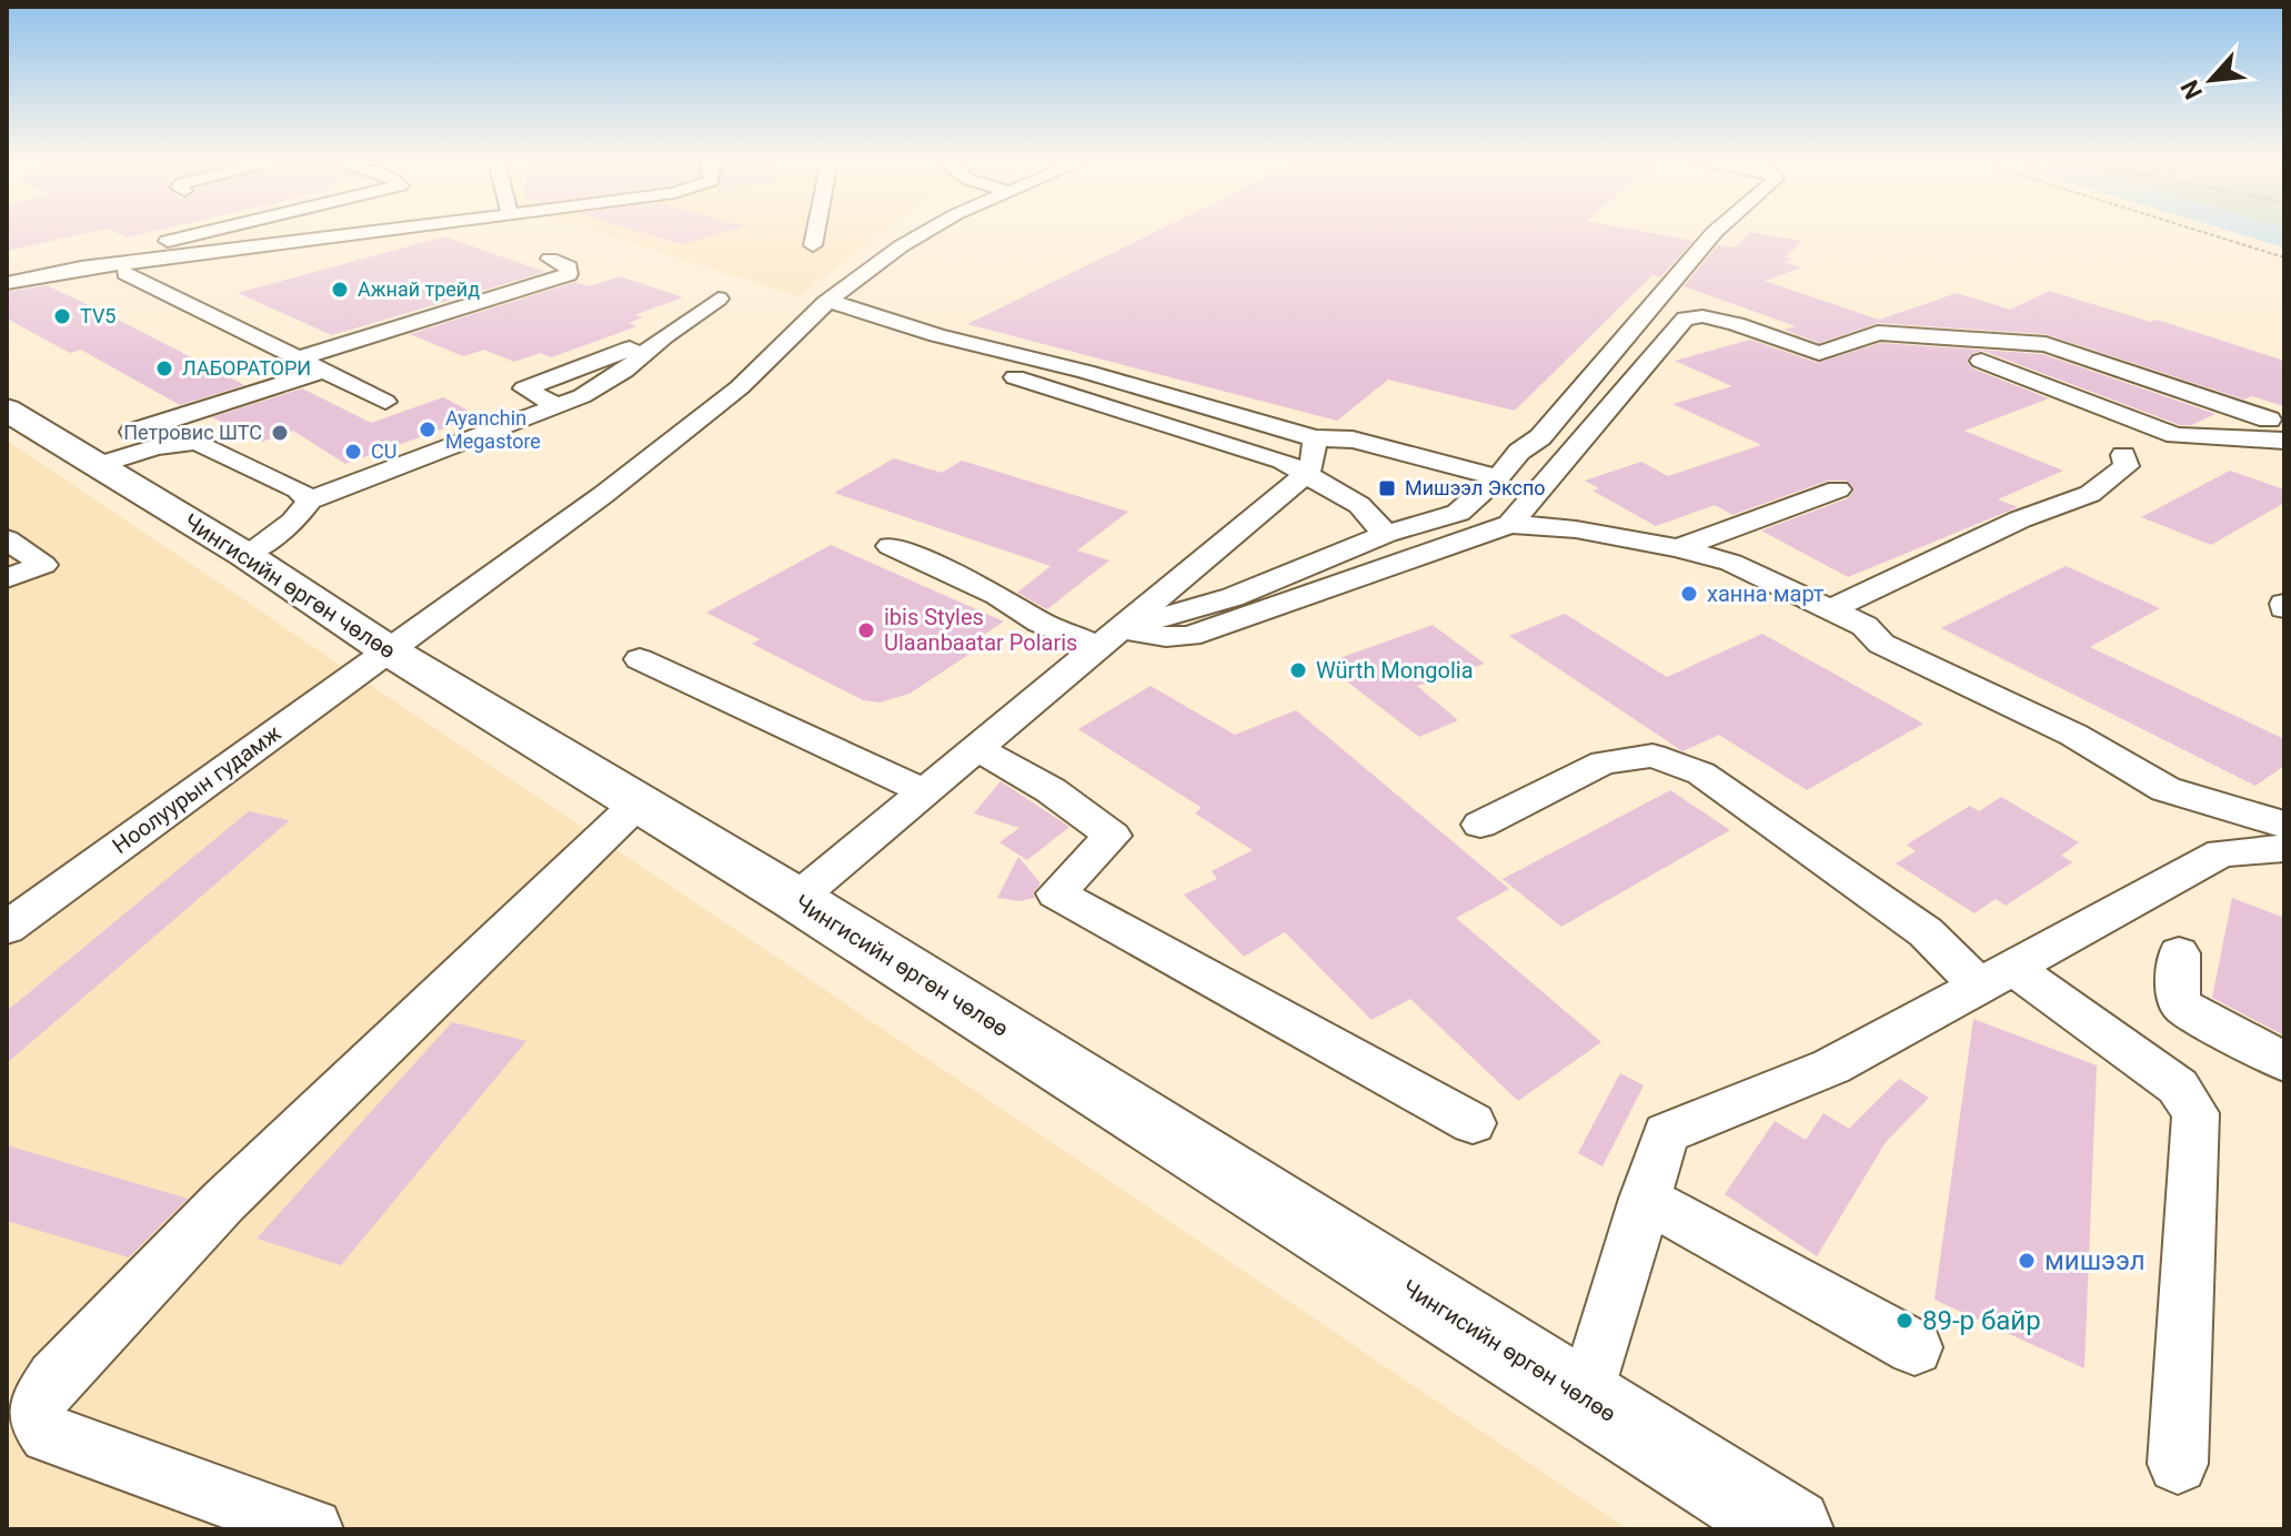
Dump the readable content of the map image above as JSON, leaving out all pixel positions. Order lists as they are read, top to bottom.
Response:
{
  "streets": {
    "highway": ["Чингисийн өргөн чөлөө"],
    "street": ["Ноолуурын гудамж"]
  },
  "crossings": [
    ["Чингисийн өргөн чөлөө", "Ноолуурын гудамж"]
  ],
  "places": {
    "other": [
      "Ажнай трейд",
      "TV5",
      "ЛАБОРАТОРИ",
      "Ayanchin Megastore",
      "Петровис ШТС",
      "CU",
      "ханна март",
      "ibis Styles Ulaanbaatar Polaris",
      "Würth Mongolia",
      "мишээл",
      "89-р байр"
    ],
    "transit": ["Мишээл Экспо"]
  },
  "north": "bottom left"
}
